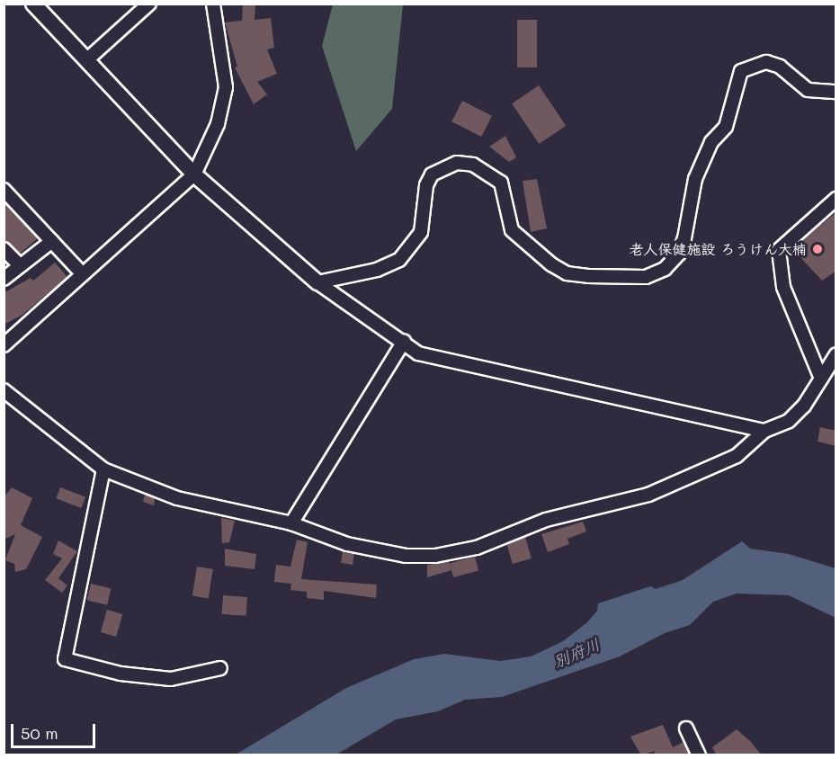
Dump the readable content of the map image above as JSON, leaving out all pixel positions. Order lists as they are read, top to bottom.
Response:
{
  "water": ["別府川"],
  "places": ["老人保健施設 ろうけん大楠"],
  "scale_bar": "50 m"
}
